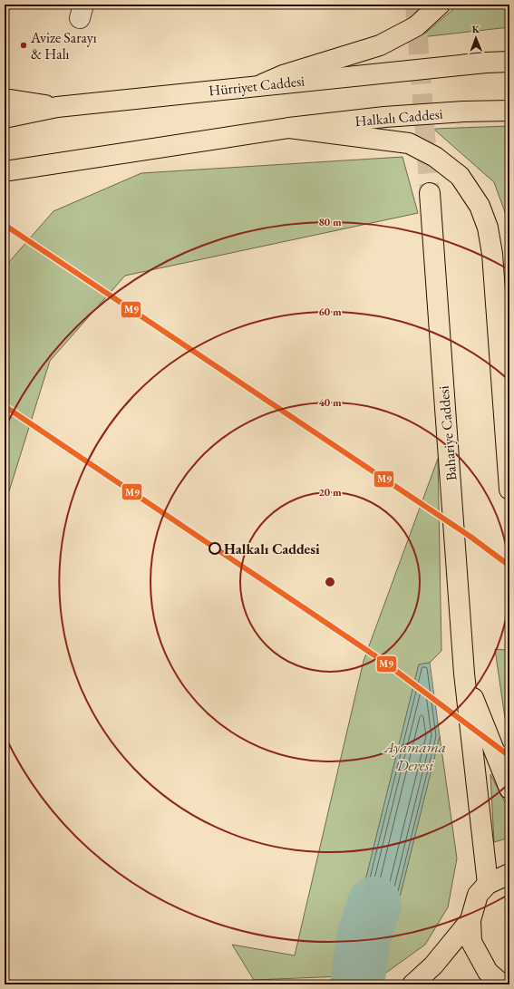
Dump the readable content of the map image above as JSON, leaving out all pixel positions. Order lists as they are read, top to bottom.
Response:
{
  "streets": {
    "main road": ["Hürriyet Caddesi", "Halkalı Caddesi", "Bahariye Caddesi"]
  },
  "water": ["Ayamama Deresi"],
  "places": ["Avize Sarayı & Halı", "Halkalı Caddesi"],
  "lines": ["transit line M9"],
  "north": "top",
  "rings": [
    "80 m",
    "60 m",
    "40 m",
    "20 m"
  ]
}
